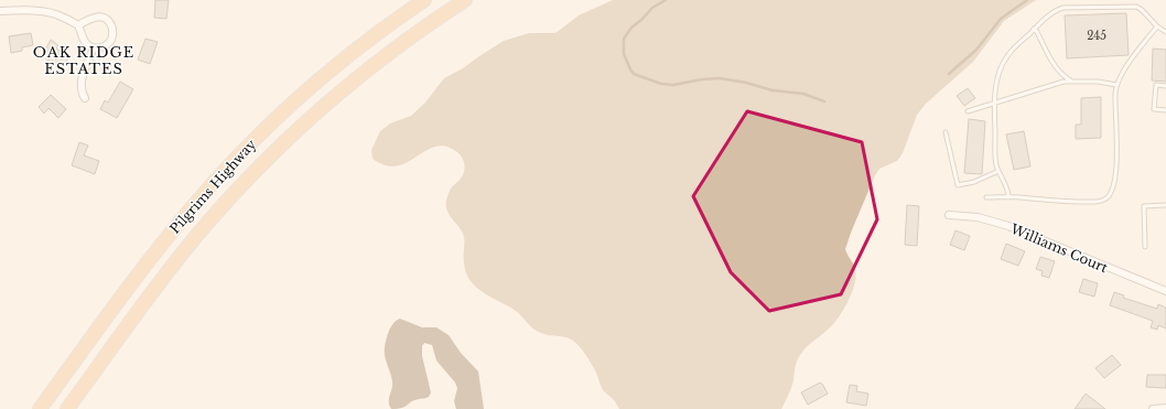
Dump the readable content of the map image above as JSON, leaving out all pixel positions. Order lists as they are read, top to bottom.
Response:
{
  "streets": {
    "highway": ["Pilgrims Highway"],
    "street": ["Williams Court"]
  },
  "districts": ["OAK RIDGE ESTATES"],
  "house_numbers": ["245"]
}
